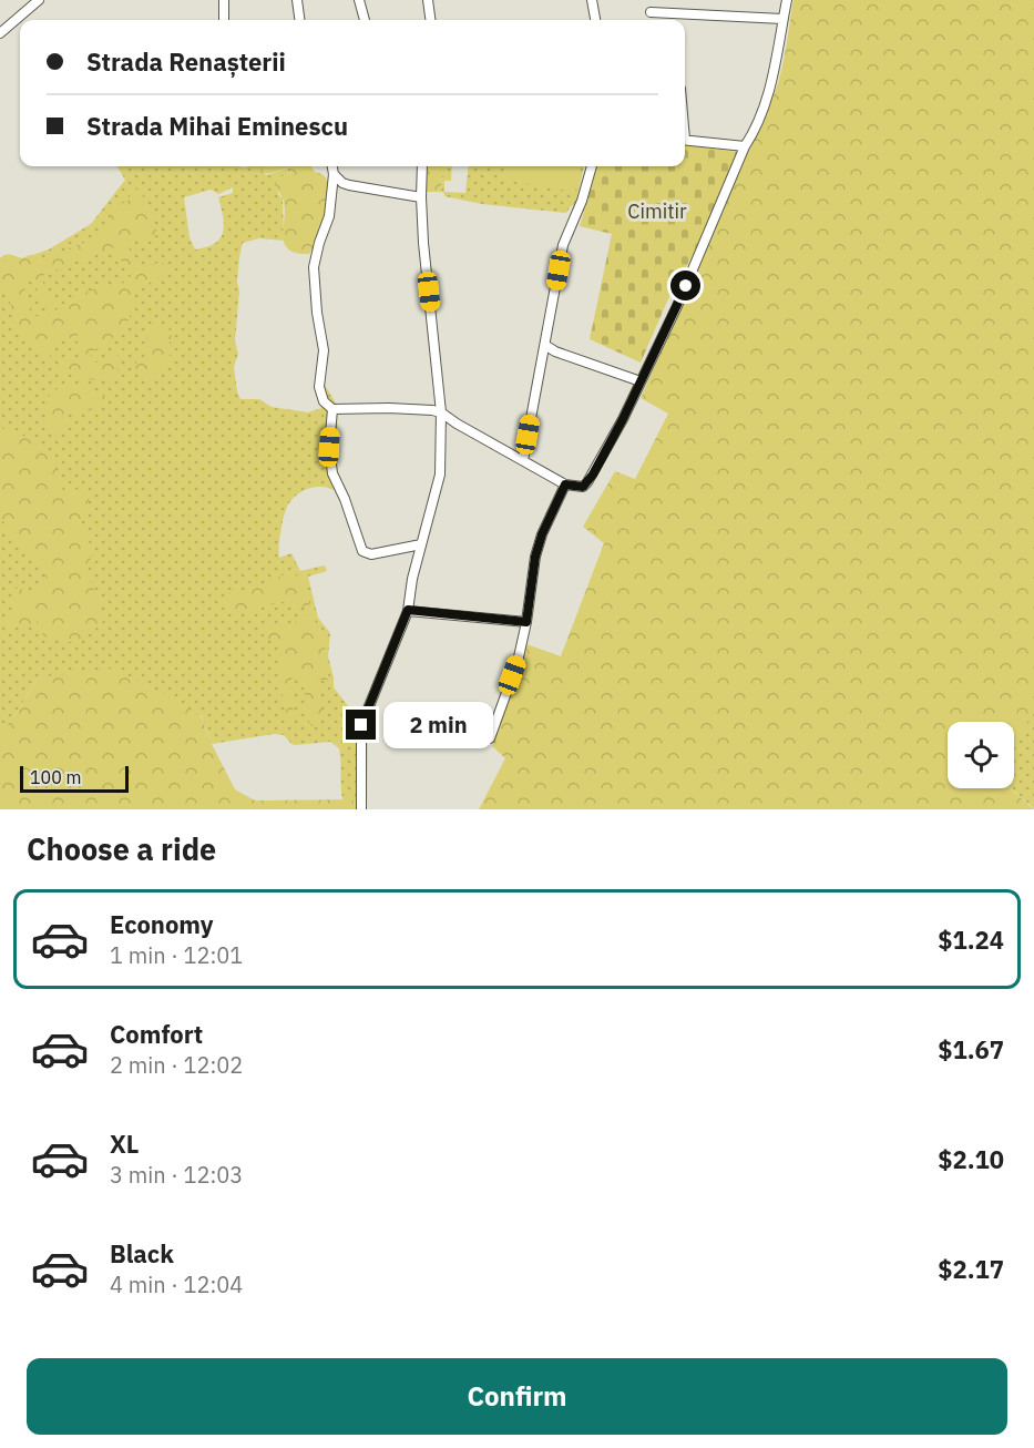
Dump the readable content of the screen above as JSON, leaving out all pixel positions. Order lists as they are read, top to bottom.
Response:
{
  "parks": ["Cimitir"],
  "scale_bar": "100 m",
  "page": {
    "banner": ["Strada Renașterii", "Strada Mihai Eminescu"],
    "bubble": "2 min",
    "scale": "100 m",
    "heading": "Choose a ride",
    "list": [
      {
        "name": "Economy",
        "note": "1 min · 12:01",
        "value": "$1.24"
      },
      {
        "name": "Comfort",
        "note": "2 min · 12:02",
        "value": "$1.67"
      },
      {
        "name": "XL",
        "note": "3 min · 12:03",
        "value": "$2.10"
      },
      {
        "name": "Black",
        "note": "4 min · 12:04",
        "value": "$2.17"
      }
    ],
    "buttons": "Confirm"
  }
}
